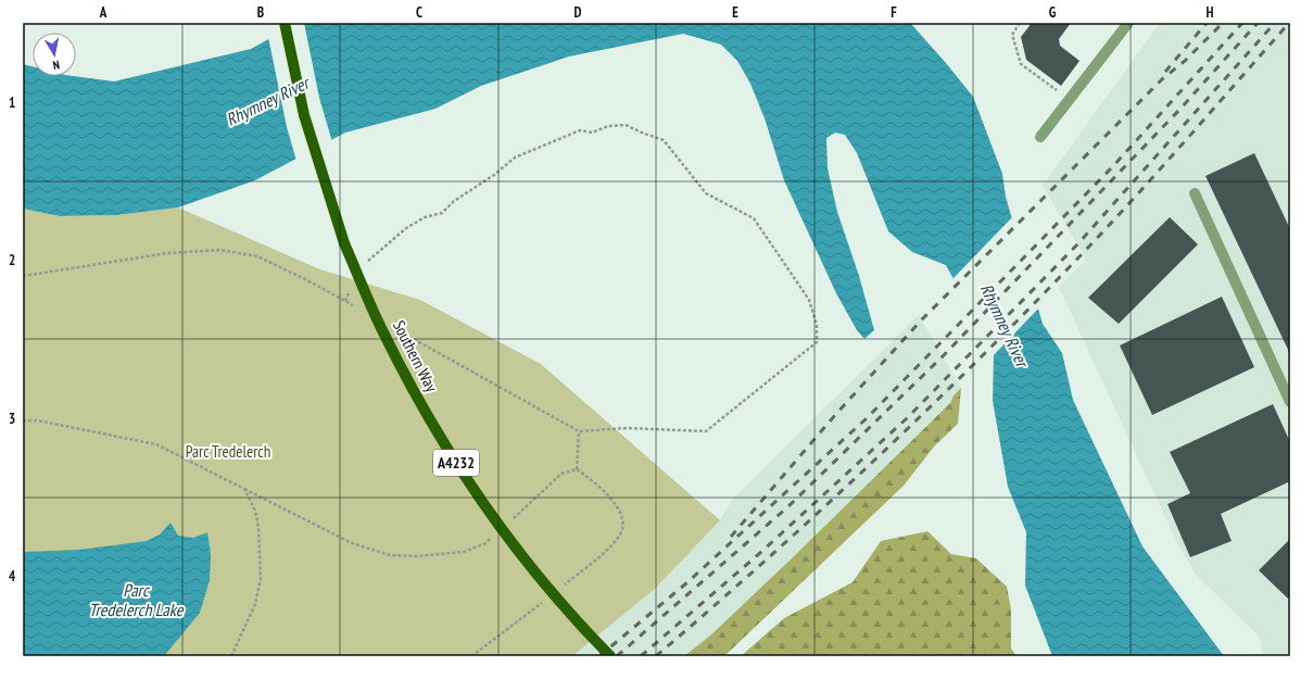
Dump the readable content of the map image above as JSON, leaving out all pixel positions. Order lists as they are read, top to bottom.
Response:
{
  "streets": {
    "main road": ["Southern Way", "A4232"]
  },
  "water": ["Rhymney River", "Parc Tredelerch Lake"],
  "parks": ["Parc Tredelerch"],
  "north": "bottom",
  "grid": {
    "columns": [
      "A",
      "B",
      "C",
      "D",
      "E",
      "F",
      "G",
      "H"
    ],
    "rows": [
      "1",
      "2",
      "3",
      "4"
    ]
  }
}
